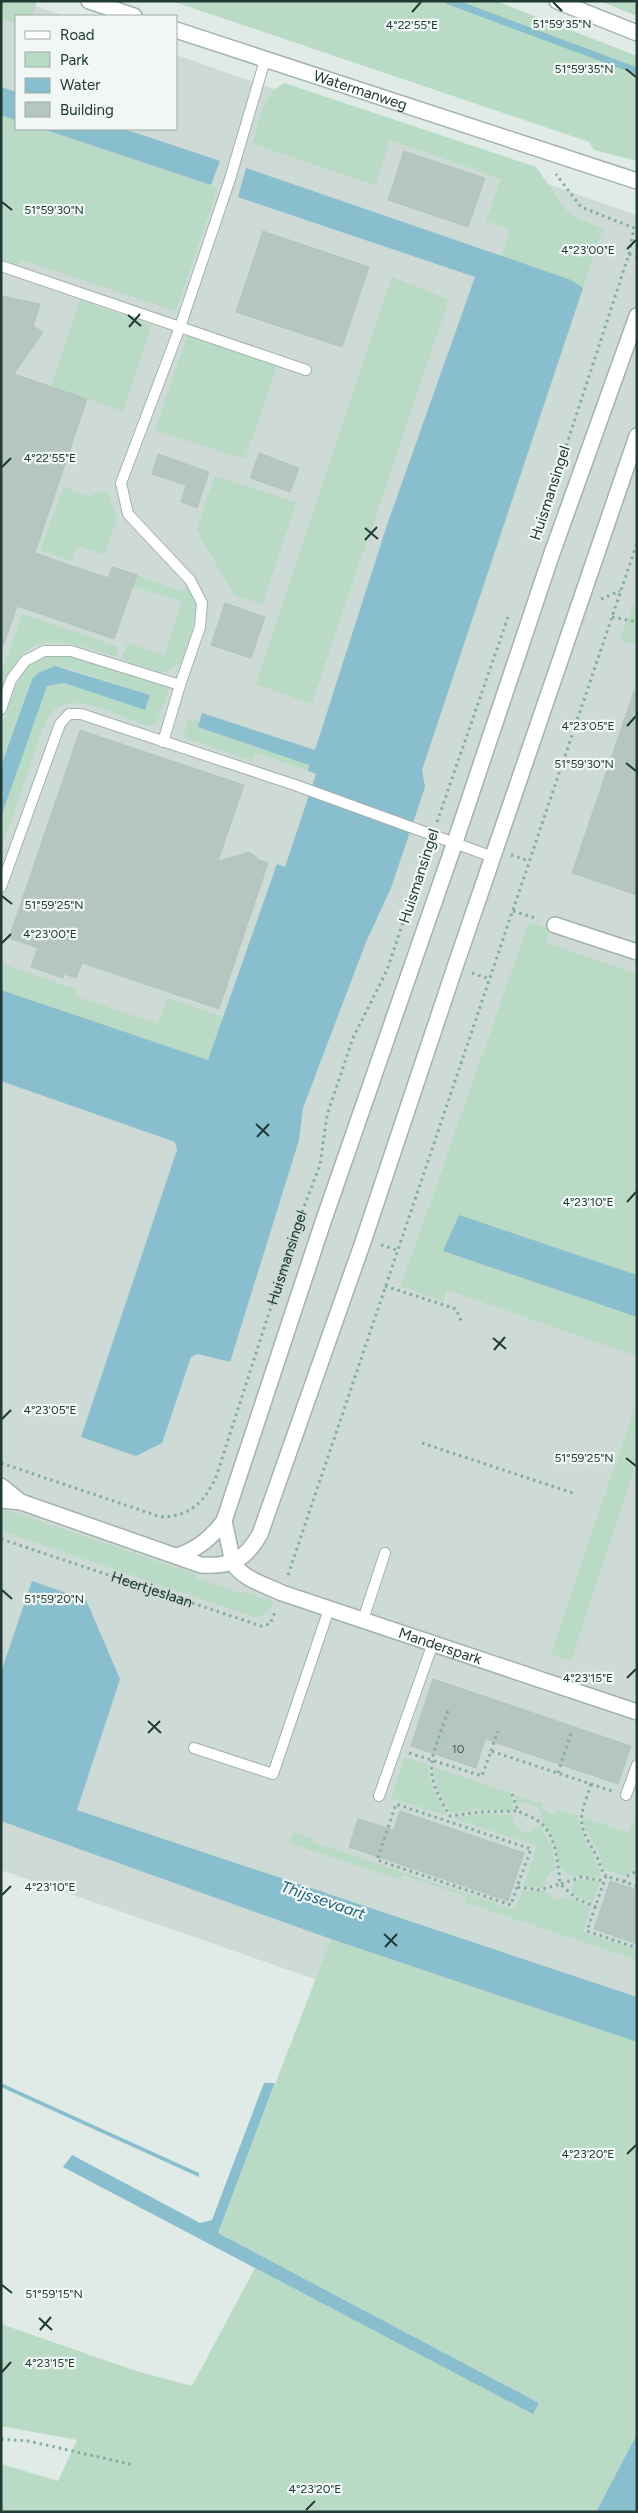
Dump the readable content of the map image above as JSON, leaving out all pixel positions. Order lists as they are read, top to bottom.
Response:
{
  "streets": {
    "street": ["Watermanweg", "Huismansingel", "Manderspark"],
    "path": ["Heertjeslaan"]
  },
  "crossings": [
    ["Watermanweg", "Huismansingel"],
    ["Heertjeslaan", "Manderspark"]
  ],
  "water": ["Thijssevaart"],
  "house_numbers": ["10"],
  "legend": [
    "Road",
    "Park",
    "Water",
    "Building"
  ],
  "coordinates": [
    "51°59'35\"N",
    "4°22'55\"E",
    "51°59'30\"N",
    "4°23'00\"E",
    "4°23'05\"E",
    "51°59'25\"N",
    "4°23'10\"E",
    "51°59'20\"N",
    "4°23'15\"E",
    "4°23'20\"E",
    "51°59'15\"N"
  ]
}
